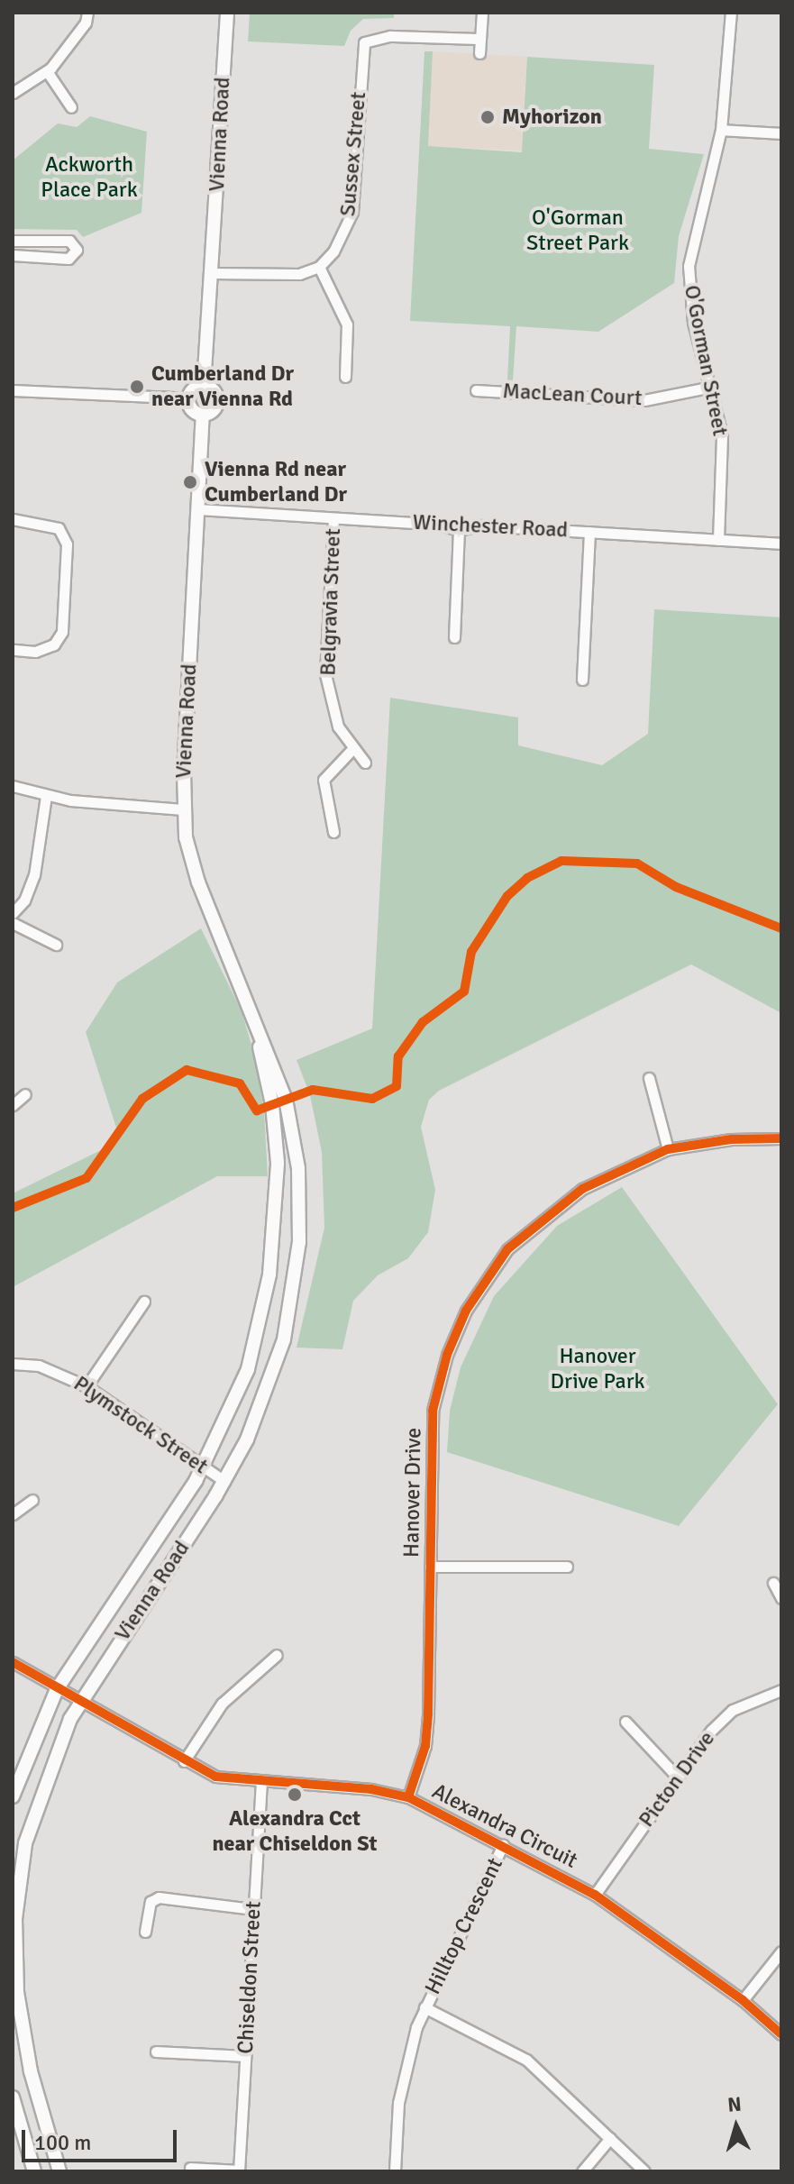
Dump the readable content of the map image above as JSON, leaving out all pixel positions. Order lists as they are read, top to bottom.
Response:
{
  "streets": {
    "main road": ["Vienna Road"],
    "street": [
      "Sussex Street",
      "O'Gorman Street",
      "MacLean Court",
      "Winchester Road",
      "Belgravia Street",
      "Plymstock Street",
      "Hanover Drive",
      "Picton Drive",
      "Alexandra Circuit",
      "Hilltop Crescent",
      "Chiseldon Street"
    ]
  },
  "crossings": [
    ["Vienna Road", "Winchester Road"],
    ["Vienna Road", "Plymstock Street"],
    ["Vienna Road", "Alexandra Circuit"],
    ["O'Gorman Street", "MacLean Court"],
    ["O'Gorman Street", "Winchester Road"],
    ["Winchester Road", "Belgravia Street"],
    ["Hanover Drive", "Alexandra Circuit"],
    ["Picton Drive", "Alexandra Circuit"],
    ["Alexandra Circuit", "Hilltop Crescent"],
    ["Alexandra Circuit", "Chiseldon Street"]
  ],
  "parks": ["Ackworth Place Park", "O'Gorman Street Park", "Hanover Drive Park"],
  "places": [
    "Myhorizon",
    "Cumberland Dr near Vienna Rd",
    "Vienna Rd near Cumberland Dr",
    "Alexandra Cct near Chiseldon St"
  ],
  "scale_bar": "100 m",
  "north": "top"
}
